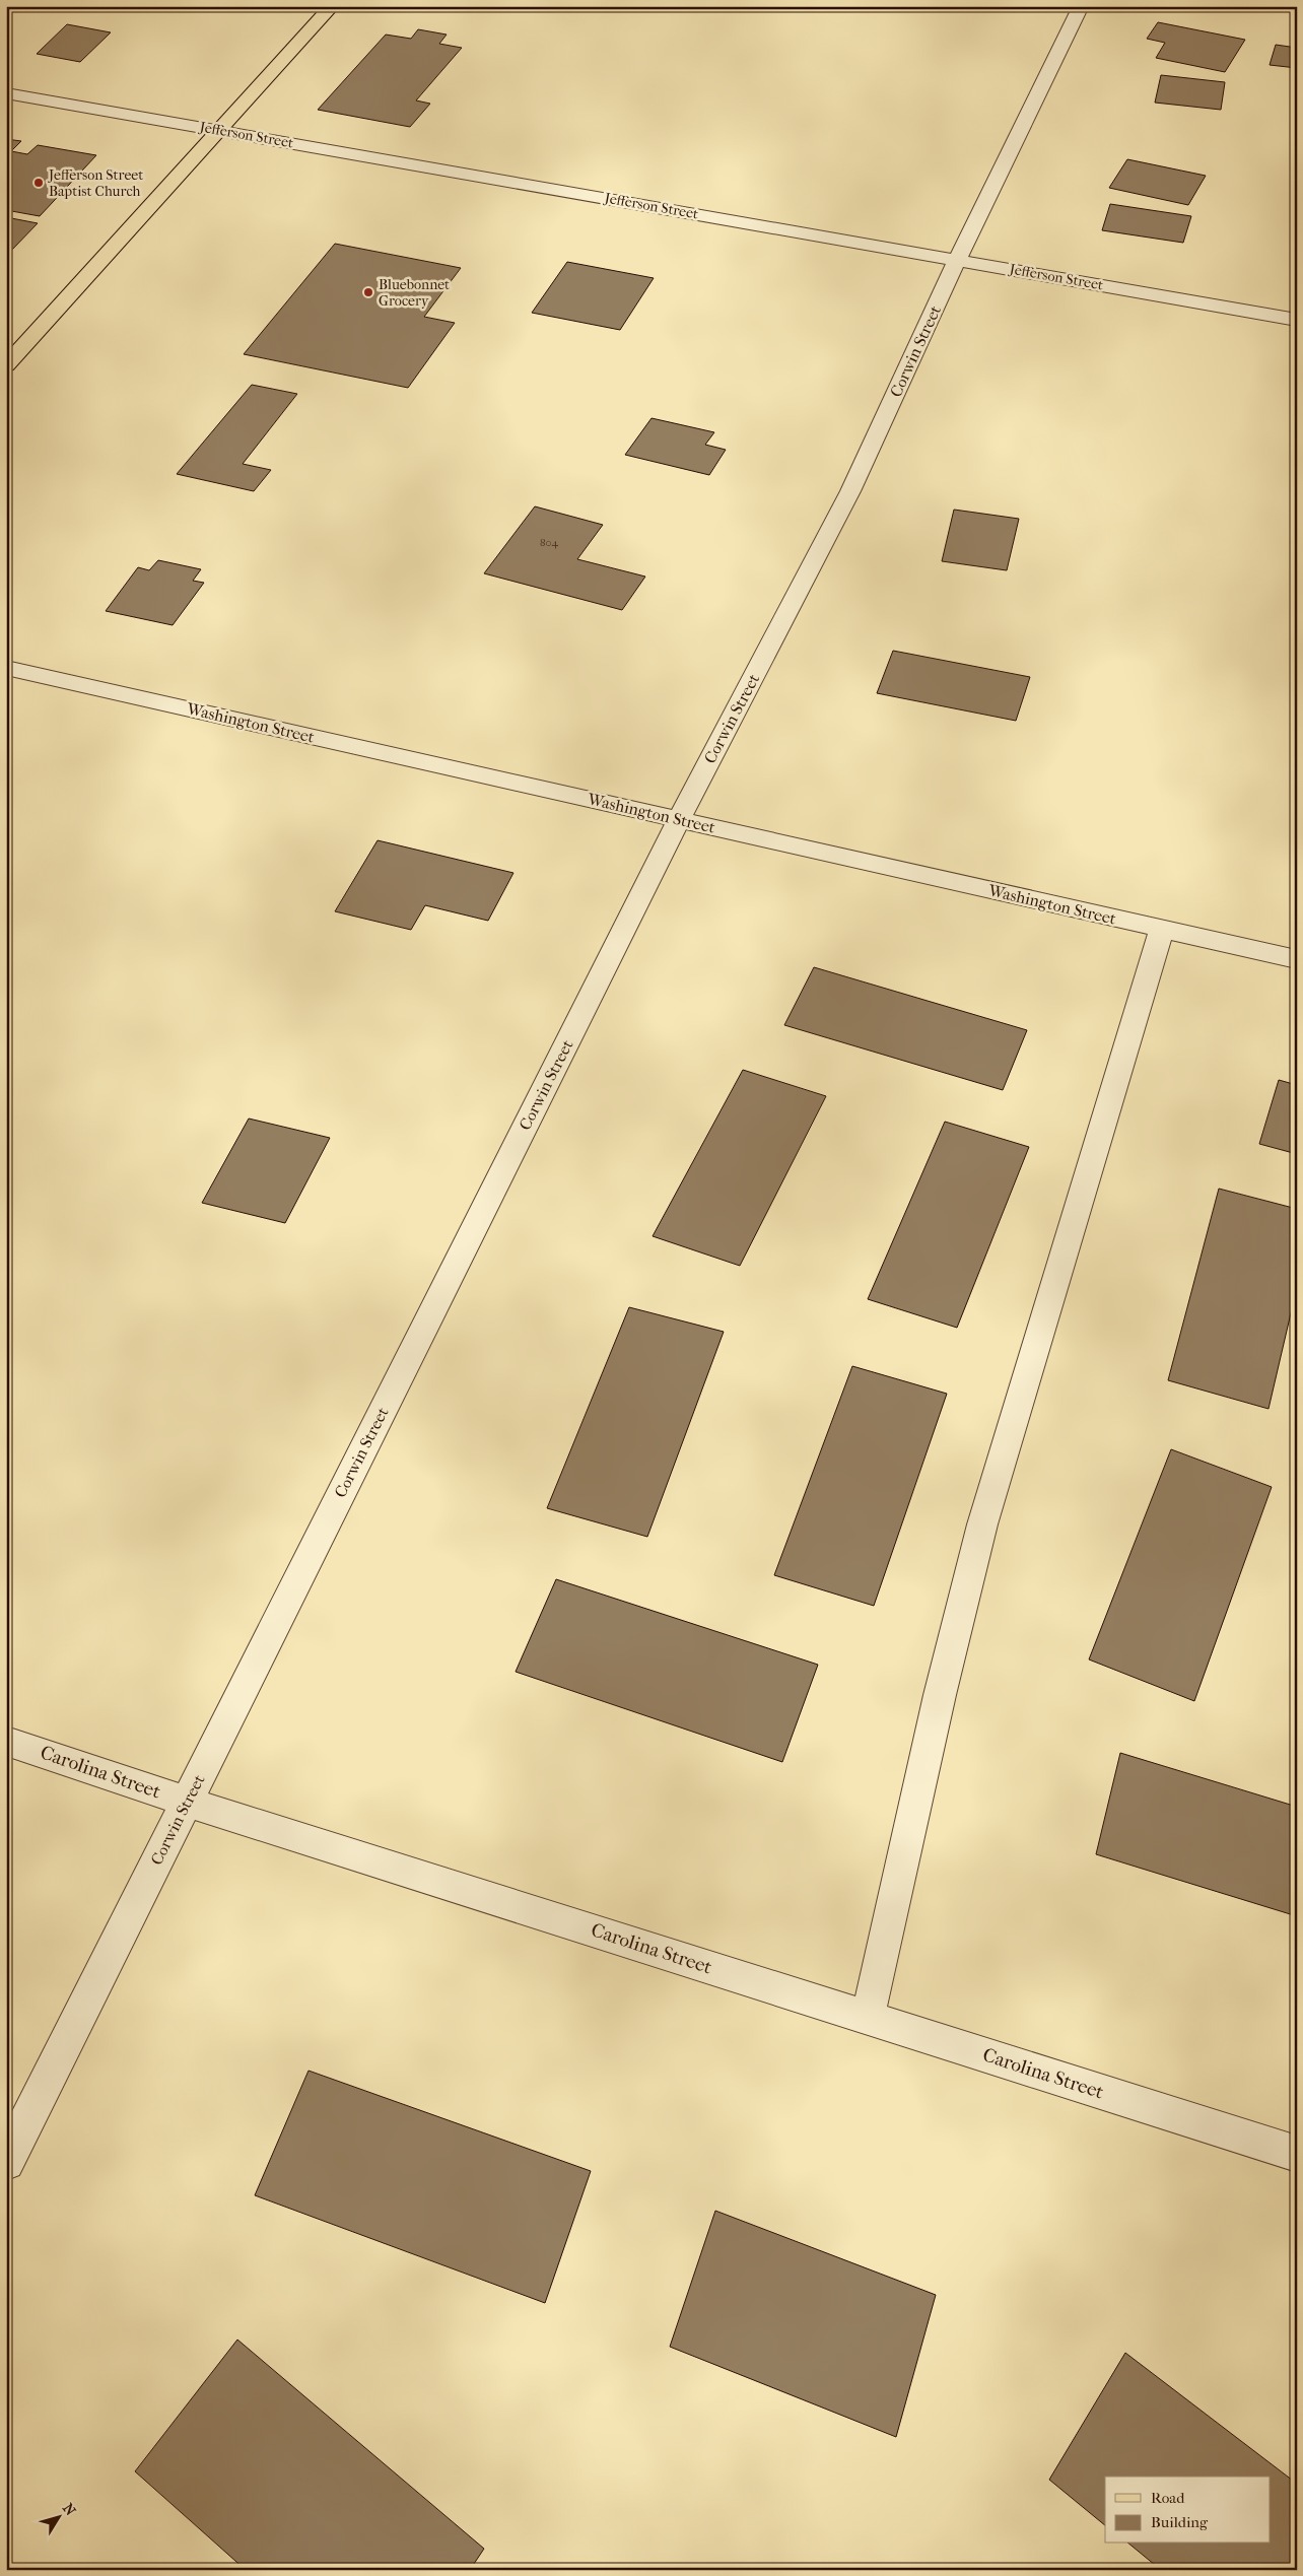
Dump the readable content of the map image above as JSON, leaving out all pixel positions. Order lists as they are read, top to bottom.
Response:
{
  "streets": {
    "street": [
      "Jefferson Street",
      "Corwin Street",
      "Washington Street",
      "Carolina Street"
    ]
  },
  "crossings": [
    ["Jefferson Street", "Corwin Street"],
    ["Corwin Street", "Washington Street"],
    ["Corwin Street", "Carolina Street"]
  ],
  "places": ["Jefferson Street Baptist Church", "Bluebonnet Grocery"],
  "house_numbers": ["804"],
  "legend": ["Road", "Building"],
  "north": "top right"
}
